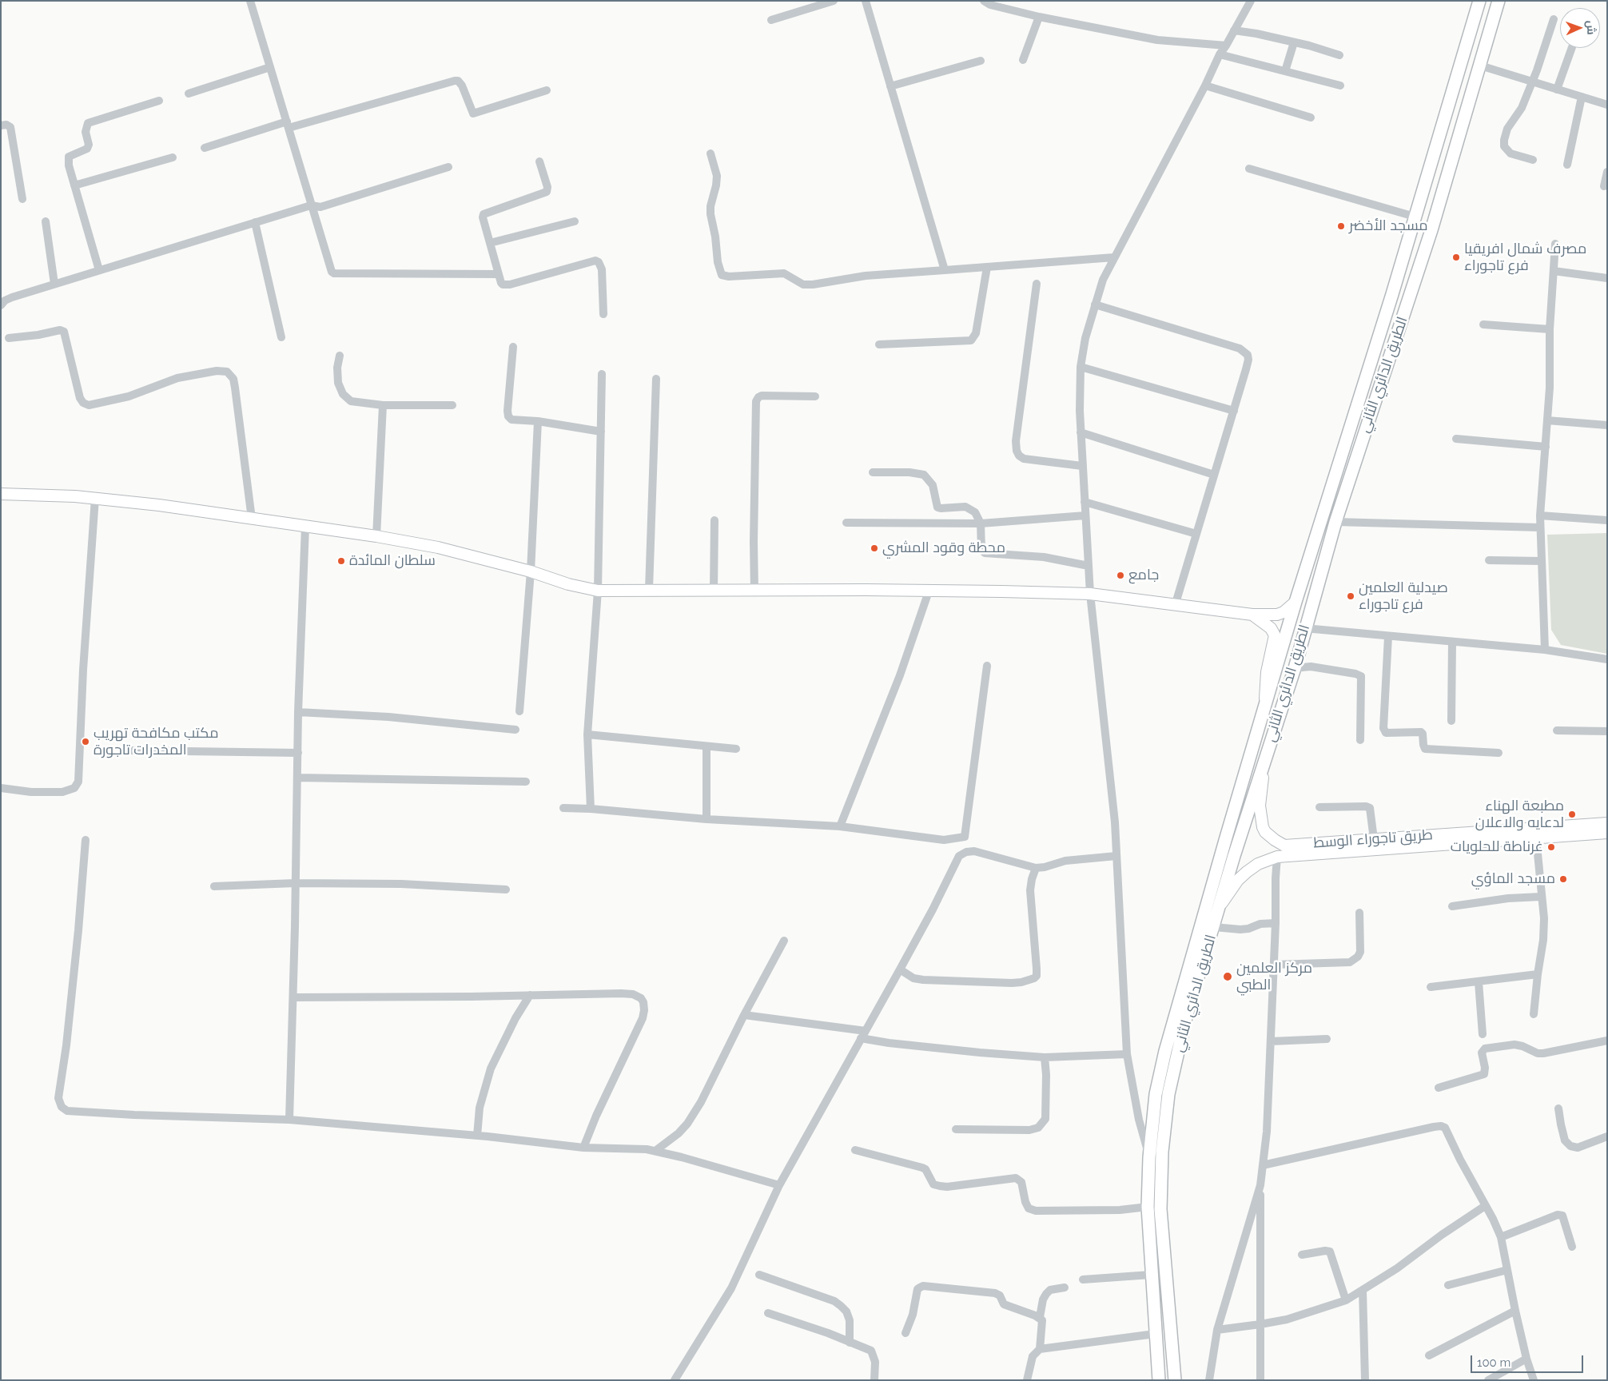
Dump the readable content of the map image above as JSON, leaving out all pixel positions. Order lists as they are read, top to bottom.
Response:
{
  "streets": {
    "highway": ["الطريق الدائري الثاني"],
    "main road": ["طريق تاجوراء الوسط"]
  },
  "crossings": [
    ["الطريق الدائري الثاني", "طريق تاجوراء الوسط"]
  ],
  "places": [
    "مسجد الأخضر",
    "مصرف شمال افريقيا فرع تاجوراء",
    "محطة وقود المشري",
    "سلطان المائدة",
    "جامع",
    "صيدلية العلمين فرع تاجوراء",
    "مكتب مكافحة تهريب المخدرات تاجورة",
    "مطبعة الهناء لدعايه والاعلان",
    "غرناطة للحلويات",
    "مسجد الماؤي",
    "مركز العلمين الطبي"
  ],
  "scale_bar": "100 m",
  "north": "right"
}
